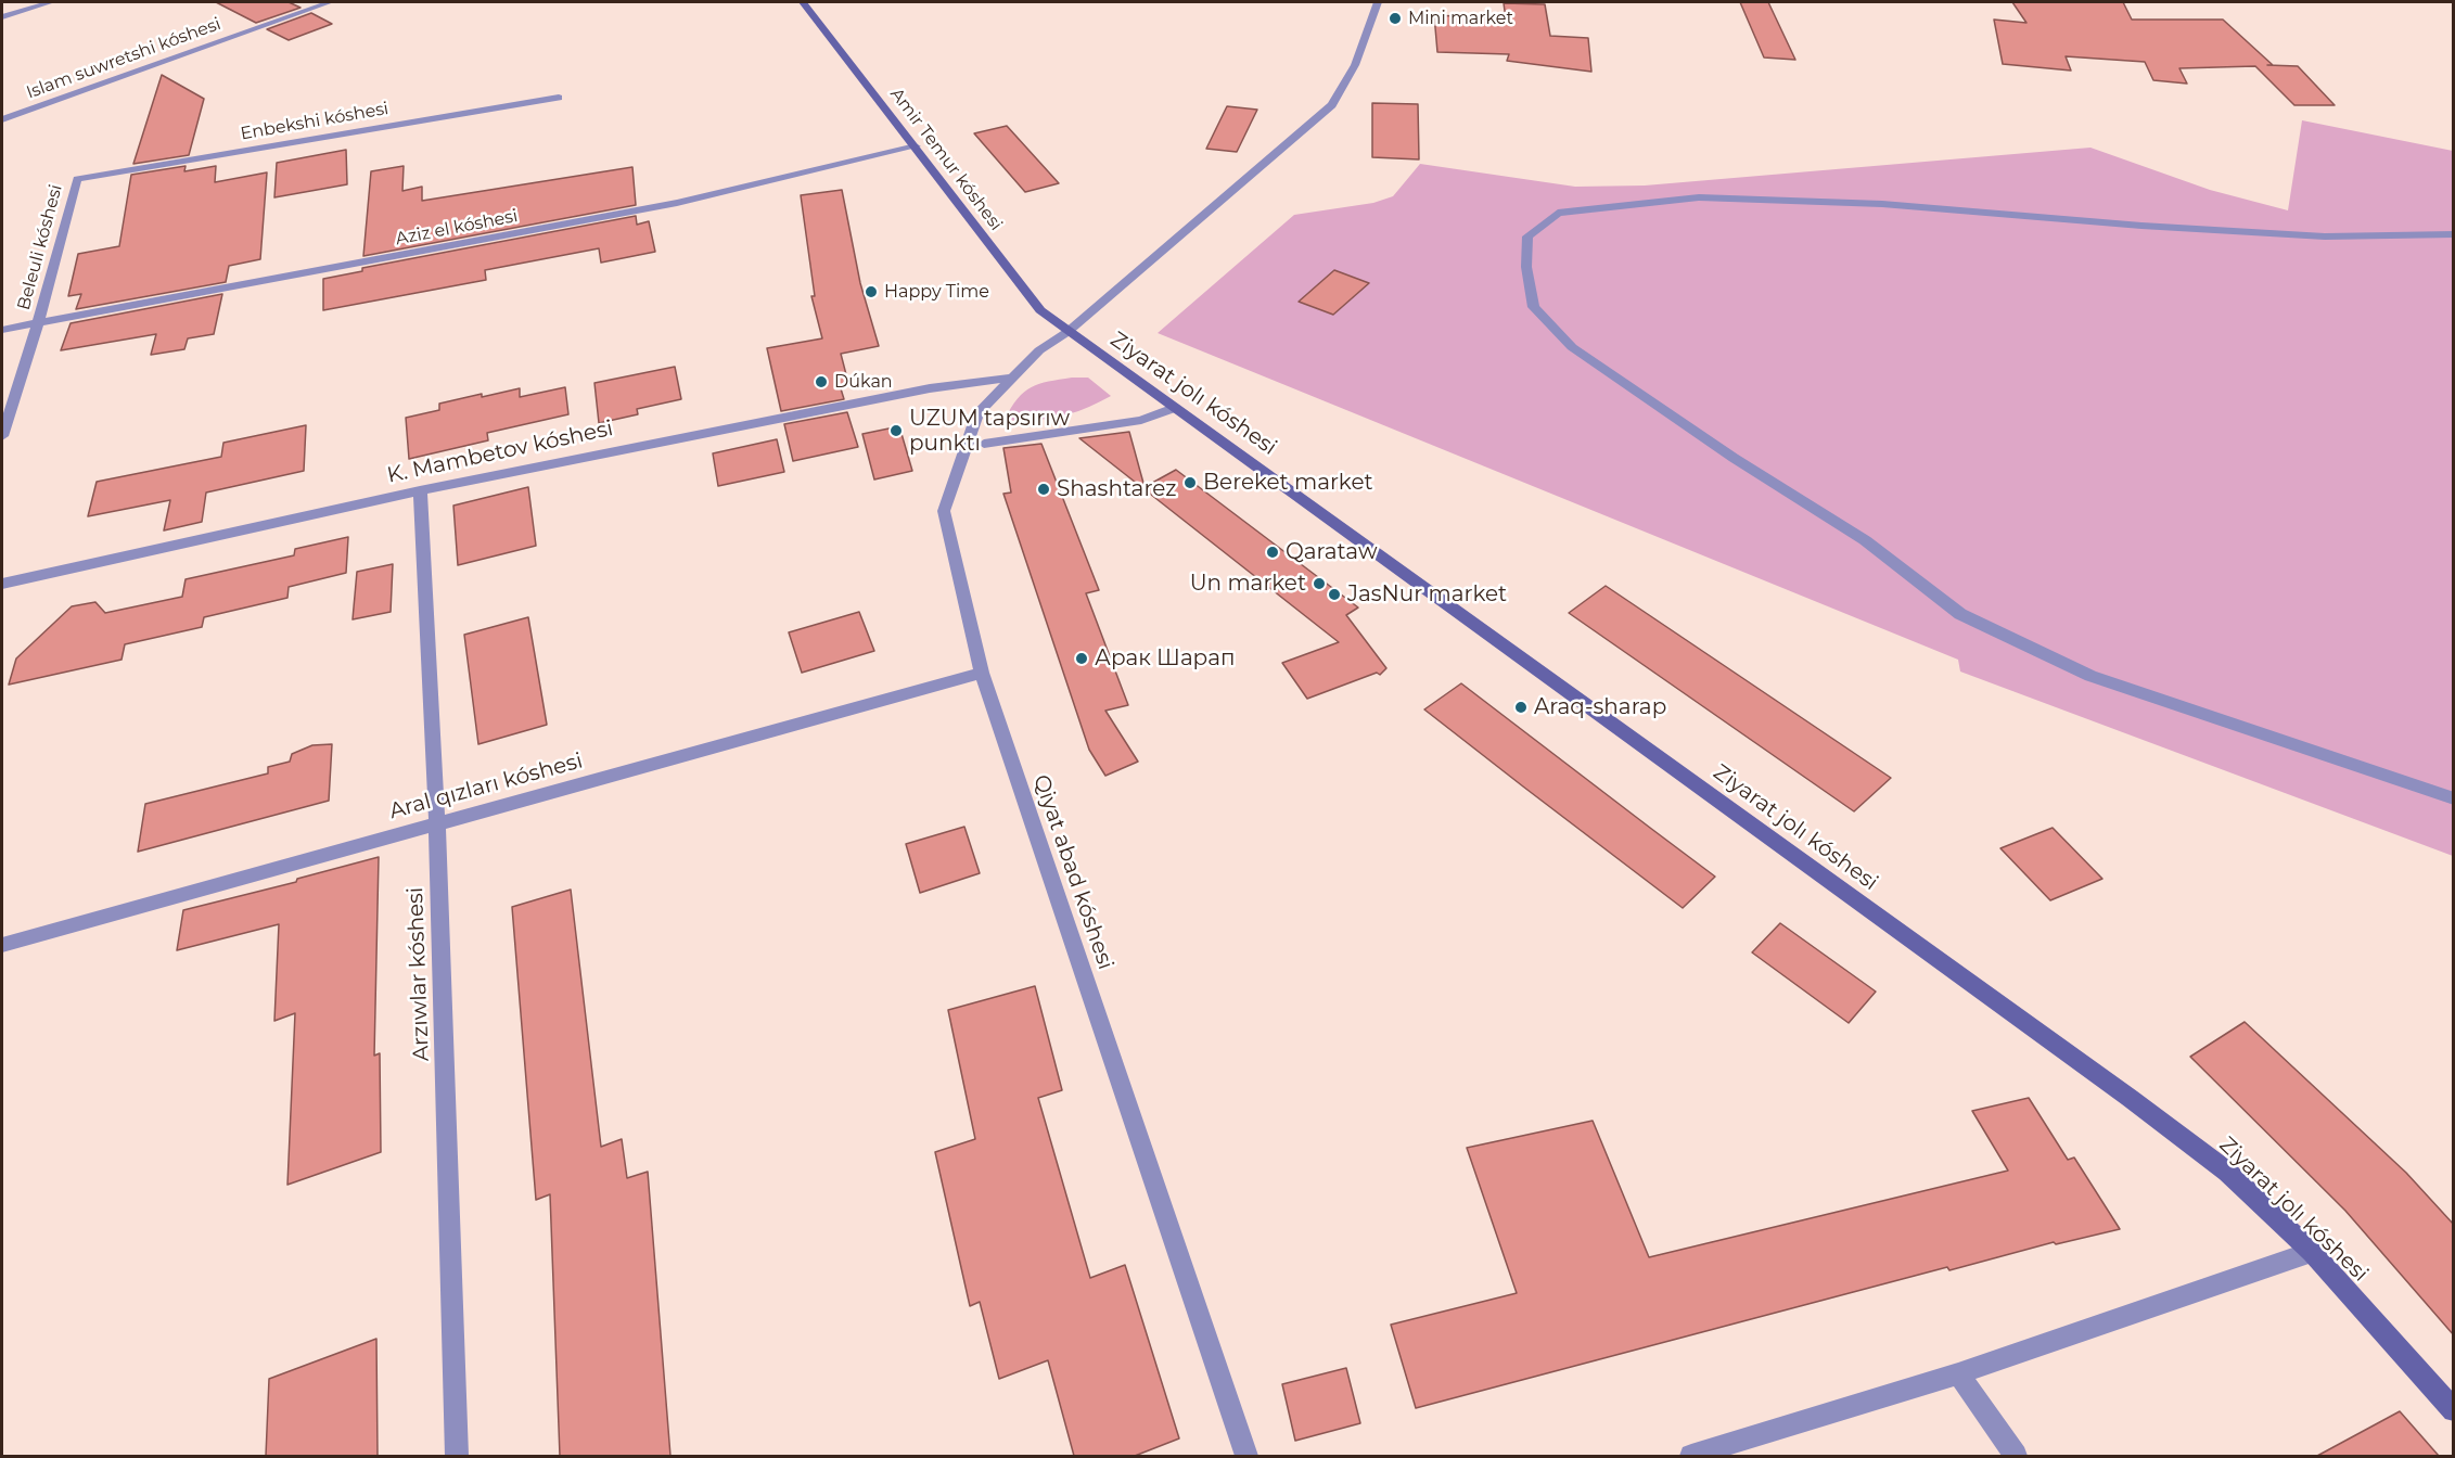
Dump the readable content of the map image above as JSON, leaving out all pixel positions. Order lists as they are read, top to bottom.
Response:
{
  "streets": {
    "street": [
      "Islam suwretshi kóshesi",
      "Enbekshi kóshesi",
      "Amir Temur kóshesi",
      "Aziz el kóshesi",
      "Beleuli kóshesi",
      "Ziyarat jolı kóshesi",
      "K. Mambetov kóshesi",
      "Aral qızları kóshesi",
      "Qiyat abad kóshesi",
      "Arzıwlar kóshesi"
    ]
  },
  "crossings": [
    ["Enbekshi kóshesi", "Beleuli kóshesi"],
    ["Amir Temur kóshesi", "Aziz el kóshesi"],
    ["Amir Temur kóshesi", "Ziyarat jolı kóshesi"],
    ["Amir Temur kóshesi", "Qiyat abad kóshesi"],
    ["Aziz el kóshesi", "Beleuli kóshesi"],
    ["Ziyarat jolı kóshesi", "Qiyat abad kóshesi"],
    ["K. Mambetov kóshesi", "Qiyat abad kóshesi"],
    ["K. Mambetov kóshesi", "Arzıwlar kóshesi"],
    ["Aral qızları kóshesi", "Qiyat abad kóshesi"],
    ["Aral qızları kóshesi", "Arzıwlar kóshesi"]
  ],
  "places": [
    "Mini market",
    "Happy Time",
    "Dúkan",
    "UZUM tapsırıw punktı",
    "Bereket market",
    "Shashtarez",
    "Qarataw",
    "Un market",
    "JasNur market",
    "Арак Шарап",
    "Araq-sharap"
  ]
}
